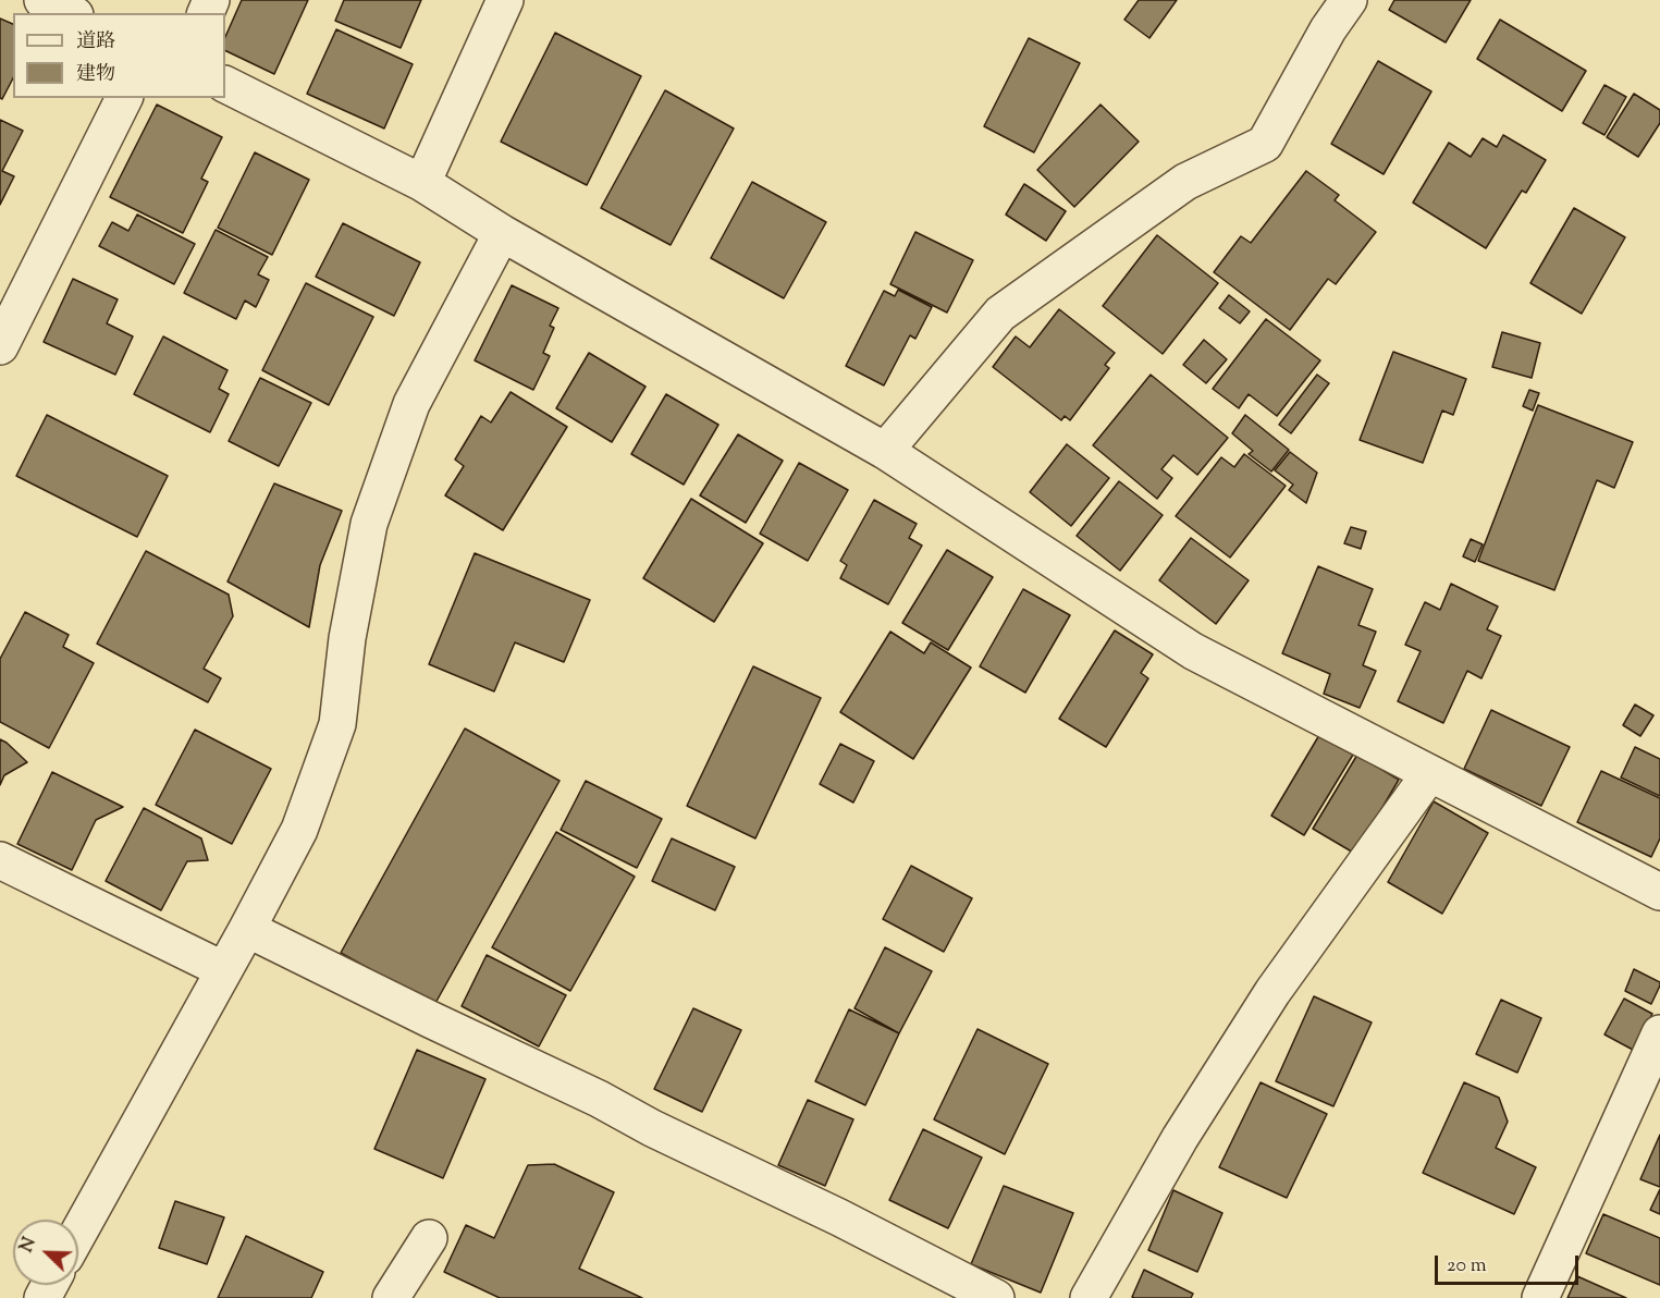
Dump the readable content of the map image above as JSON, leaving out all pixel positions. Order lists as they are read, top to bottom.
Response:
{
  "legend": ["道路", "建物"],
  "scale_bar": "20 m",
  "north": "top left"
}
